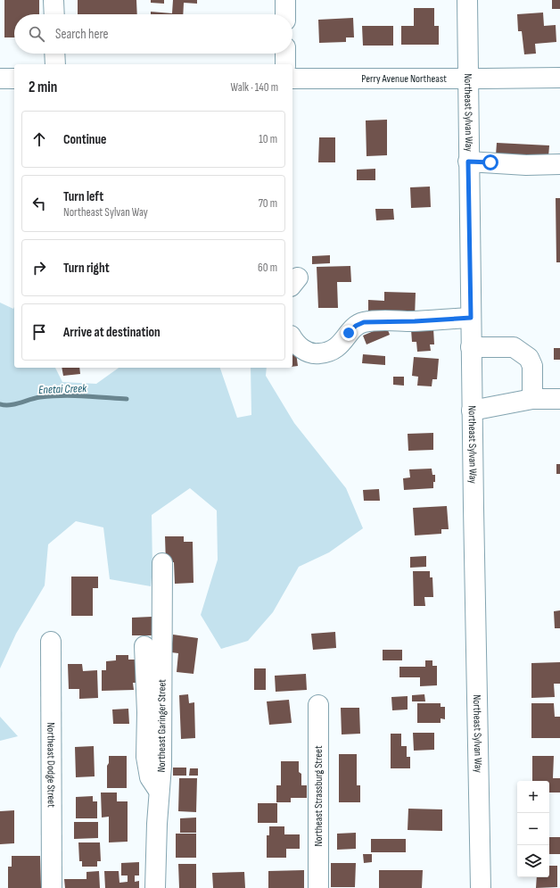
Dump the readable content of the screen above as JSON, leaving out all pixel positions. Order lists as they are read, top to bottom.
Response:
{
  "streets": {
    "main road": [
      "Perry Avenue Northeast",
      "Northeast Sylvan Way",
      "Northeast Garinger Street",
      "Northeast Dodge Street",
      "Northeast Strassburg Street"
    ]
  },
  "crossings": [
    ["Perry Avenue Northeast", "Northeast Sylvan Way"]
  ],
  "water": ["Enetai Creek"],
  "page": {
    "search": "Search here",
    "heading": ["2 min", "Walk · 140 m"],
    "list": [
      ["Continue", "10 m"],
      ["Turn left", "Northeast Sylvan Way", "70 m"],
      ["Turn right", "60 m"],
      "Arrive at destination"
    ],
    "map_buttons": ["+", "−"]
  }
}
